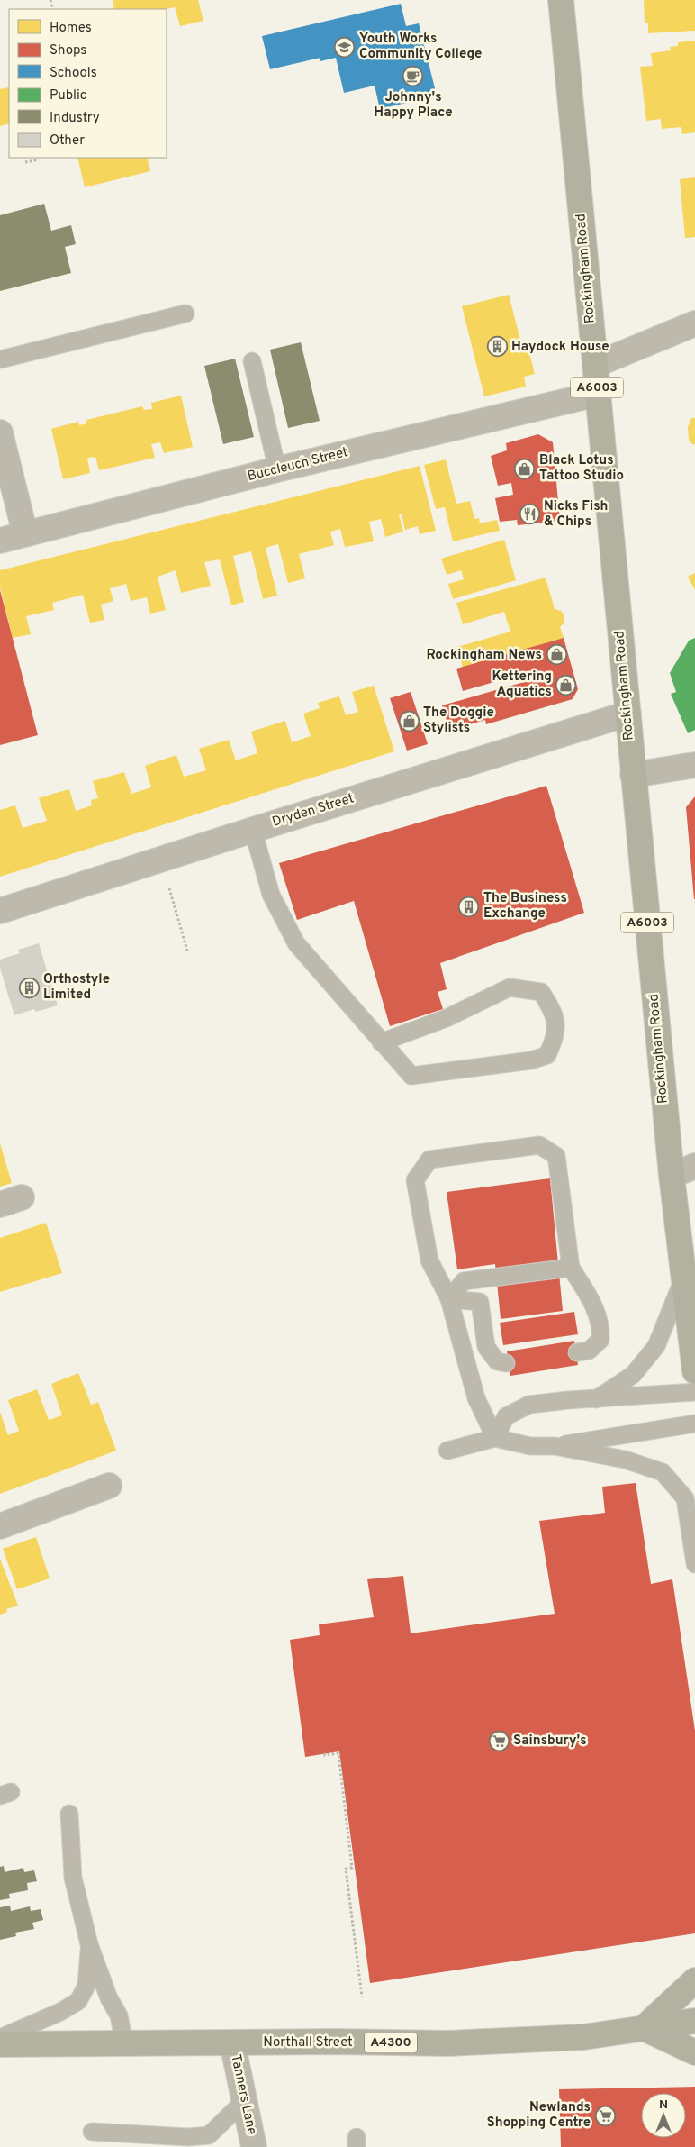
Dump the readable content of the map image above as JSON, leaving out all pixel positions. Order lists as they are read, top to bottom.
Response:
{
  "streets": {
    "main road": [
      "Rockingham Road",
      "A6003",
      "Northall Street",
      "A4300"
    ],
    "street": ["Buccleuch Street", "Dryden Street", "Tanners Lane"]
  },
  "crossings": [
    ["Rockingham Road", "Buccleuch Street"],
    ["Rockingham Road", "Dryden Street"],
    ["Northall Street", "Tanners Lane"]
  ],
  "places": {
    "school or university": ["Youth Works Community College"],
    "cafe": ["Johnny's Happy Place"],
    "building": ["Haydock House", "The Business Exchange", "Orthostyle Limited"],
    "shop": [
      "Black Lotus Tattoo Studio",
      "Rockingham News",
      "Kettering Aquatics",
      "The Doggie Stylists"
    ],
    "restaurant": ["Nicks Fish & Chips"],
    "supermarket": ["Sainsbury's", "Newlands Shopping Centre"]
  },
  "legend": [
    "Homes",
    "Shops",
    "Schools",
    "Public",
    "Industry",
    "Other"
  ],
  "north": "top"
}
